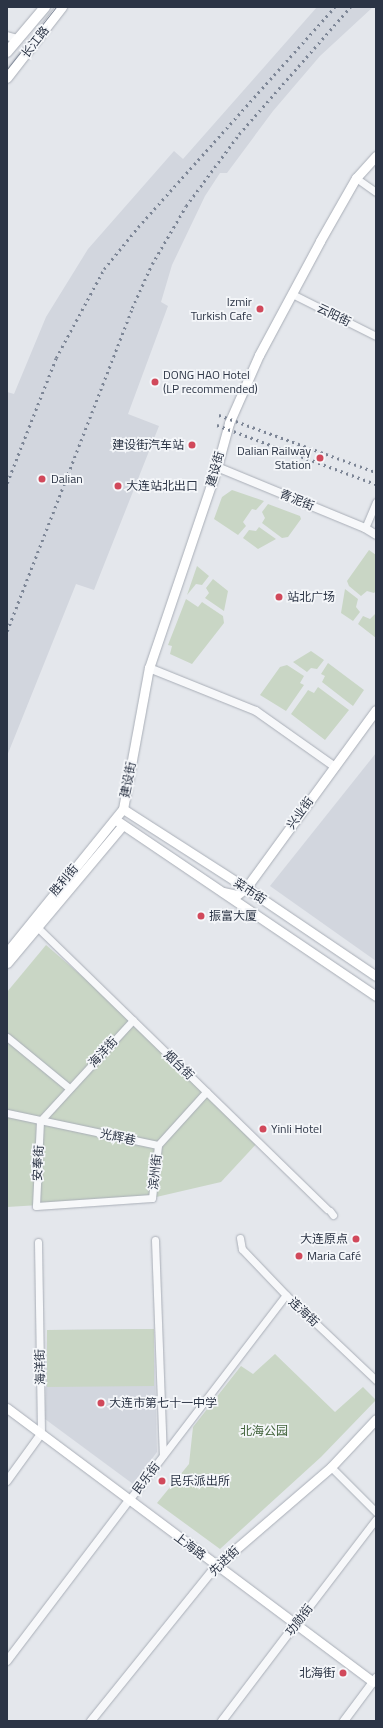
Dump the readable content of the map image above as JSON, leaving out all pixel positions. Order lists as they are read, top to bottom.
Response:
{
  "streets": {
    "main road": [
      "长江路",
      "建设街",
      "兴业街",
      "胜利街",
      "菜市街",
      "上海路",
      "先进街"
    ],
    "street": [
      "云阳街",
      "青泥街",
      "海洋街",
      "烟台街",
      "光辉巷",
      "安奉街",
      "滨州街",
      "连海街",
      "民乐街",
      "功勋街"
    ]
  },
  "crossings": [
    ["云阳街", "建设街"],
    ["建设街", "青泥街"],
    ["建设街", "胜利街"],
    ["建设街", "菜市街"],
    ["兴业街", "菜市街"],
    ["胜利街", "菜市街"],
    ["胜利街", "烟台街"],
    ["海洋街", "烟台街"],
    ["海洋街", "光辉巷"],
    ["海洋街", "安奉街"],
    ["海洋街", "上海路"],
    ["光辉巷", "安奉街"],
    ["光辉巷", "滨州街"],
    ["安奉街", "滨州街"],
    ["连海街", "民乐街"],
    ["民乐街", "上海路"],
    ["上海路", "先进街"],
    ["上海路", "功勋街"]
  ],
  "parks": ["北海公园"],
  "places": [
    "Izmir Turkish Cafe",
    "DONG HAO Hotel (LP recommended)",
    "建设街汽车站",
    "Dalian Railway Station",
    "Dalian",
    "大连站北出口",
    "站北广场",
    "振富大厦",
    "Yinli Hotel",
    "大连原点",
    "Maria Café",
    "大连市第七十一中学",
    "民乐派出所",
    "北海街"
  ]
}
